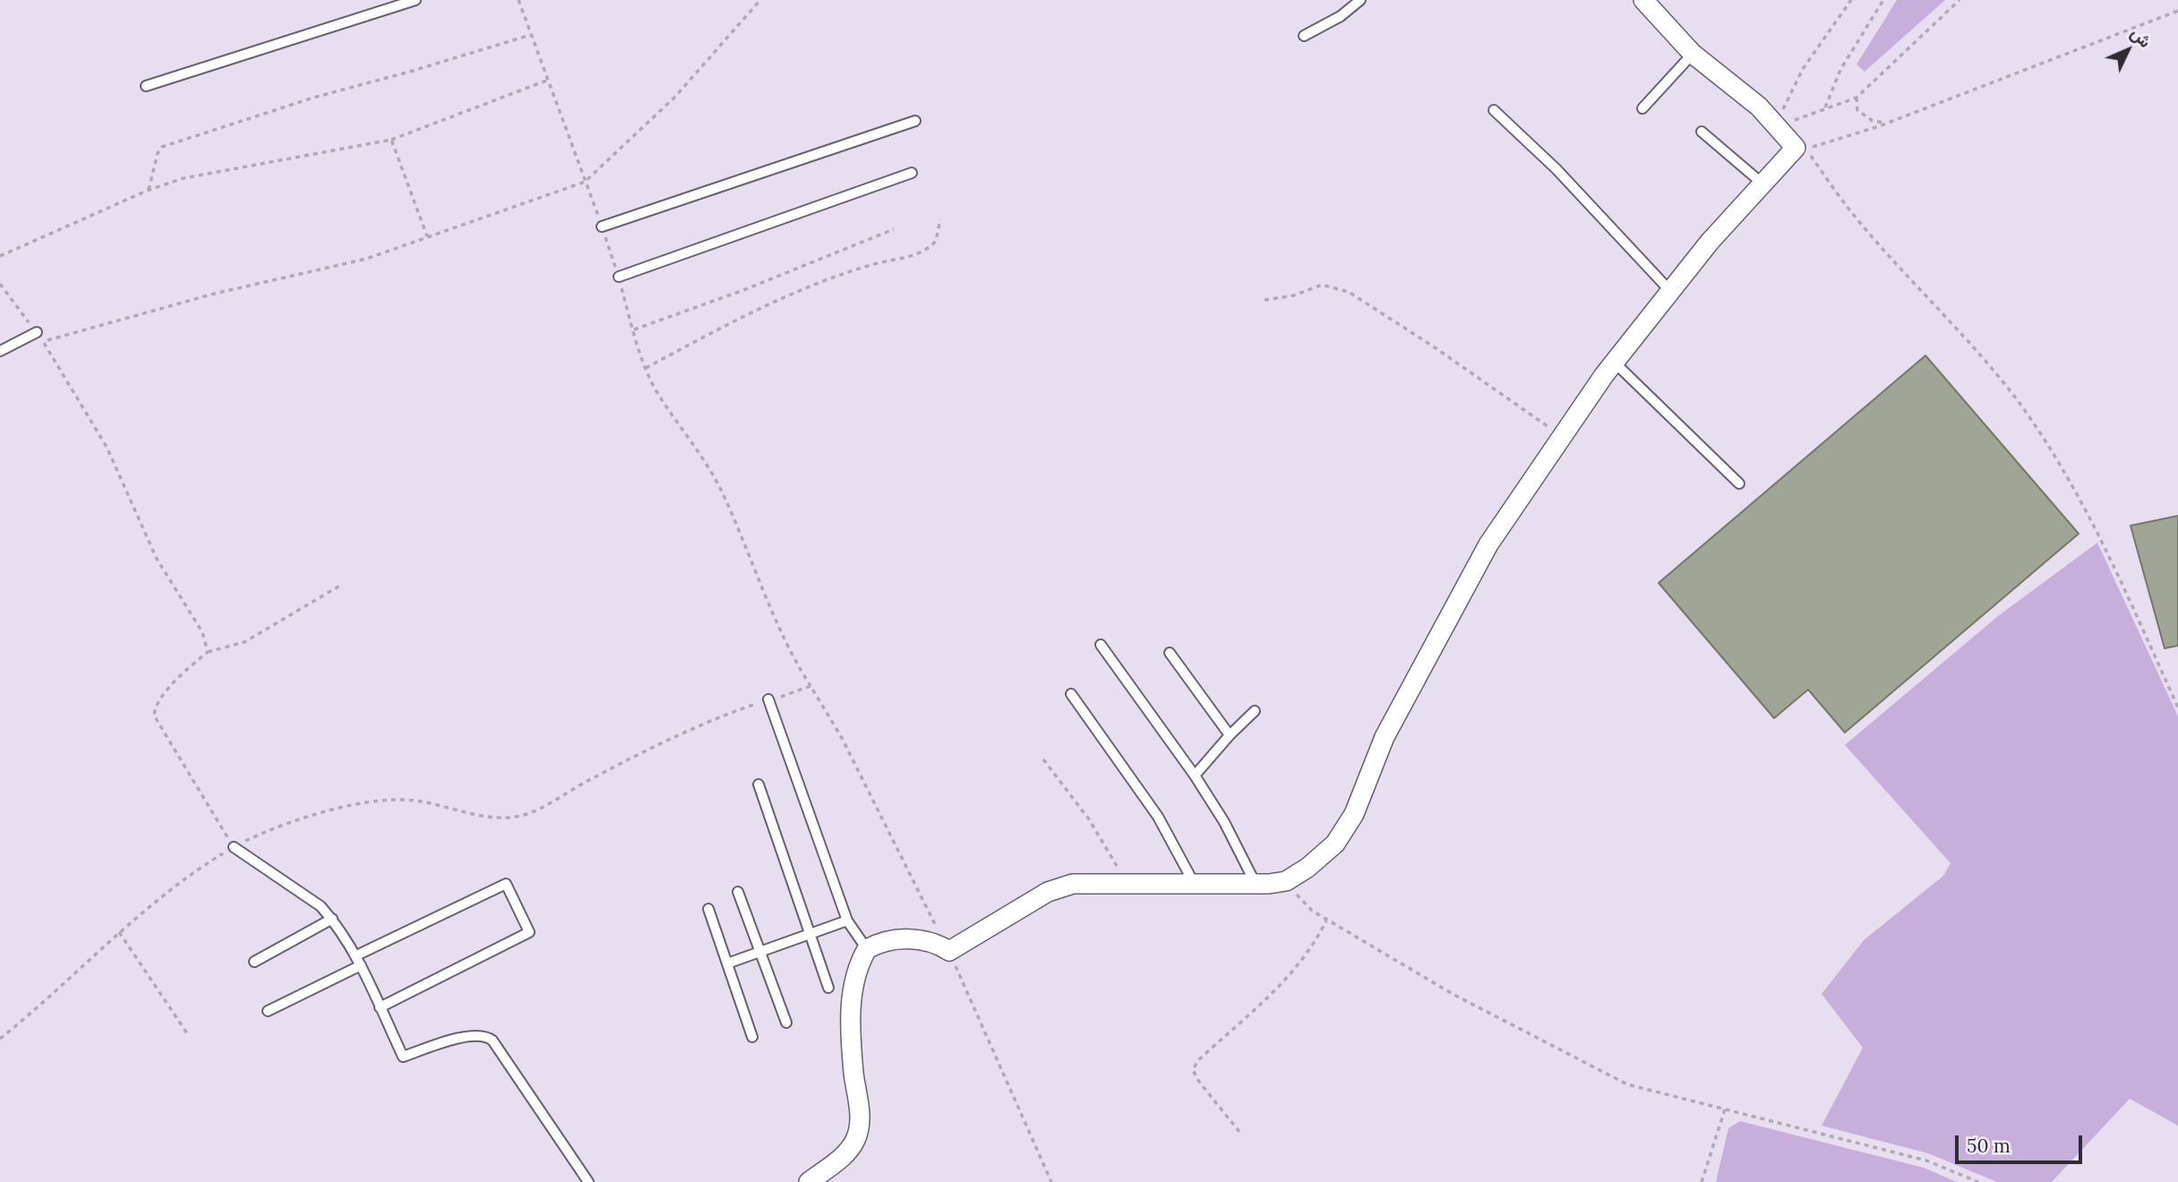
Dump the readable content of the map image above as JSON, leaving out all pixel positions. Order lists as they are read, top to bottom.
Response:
{
  "scale_bar": "50 m",
  "north": "top right"
}
